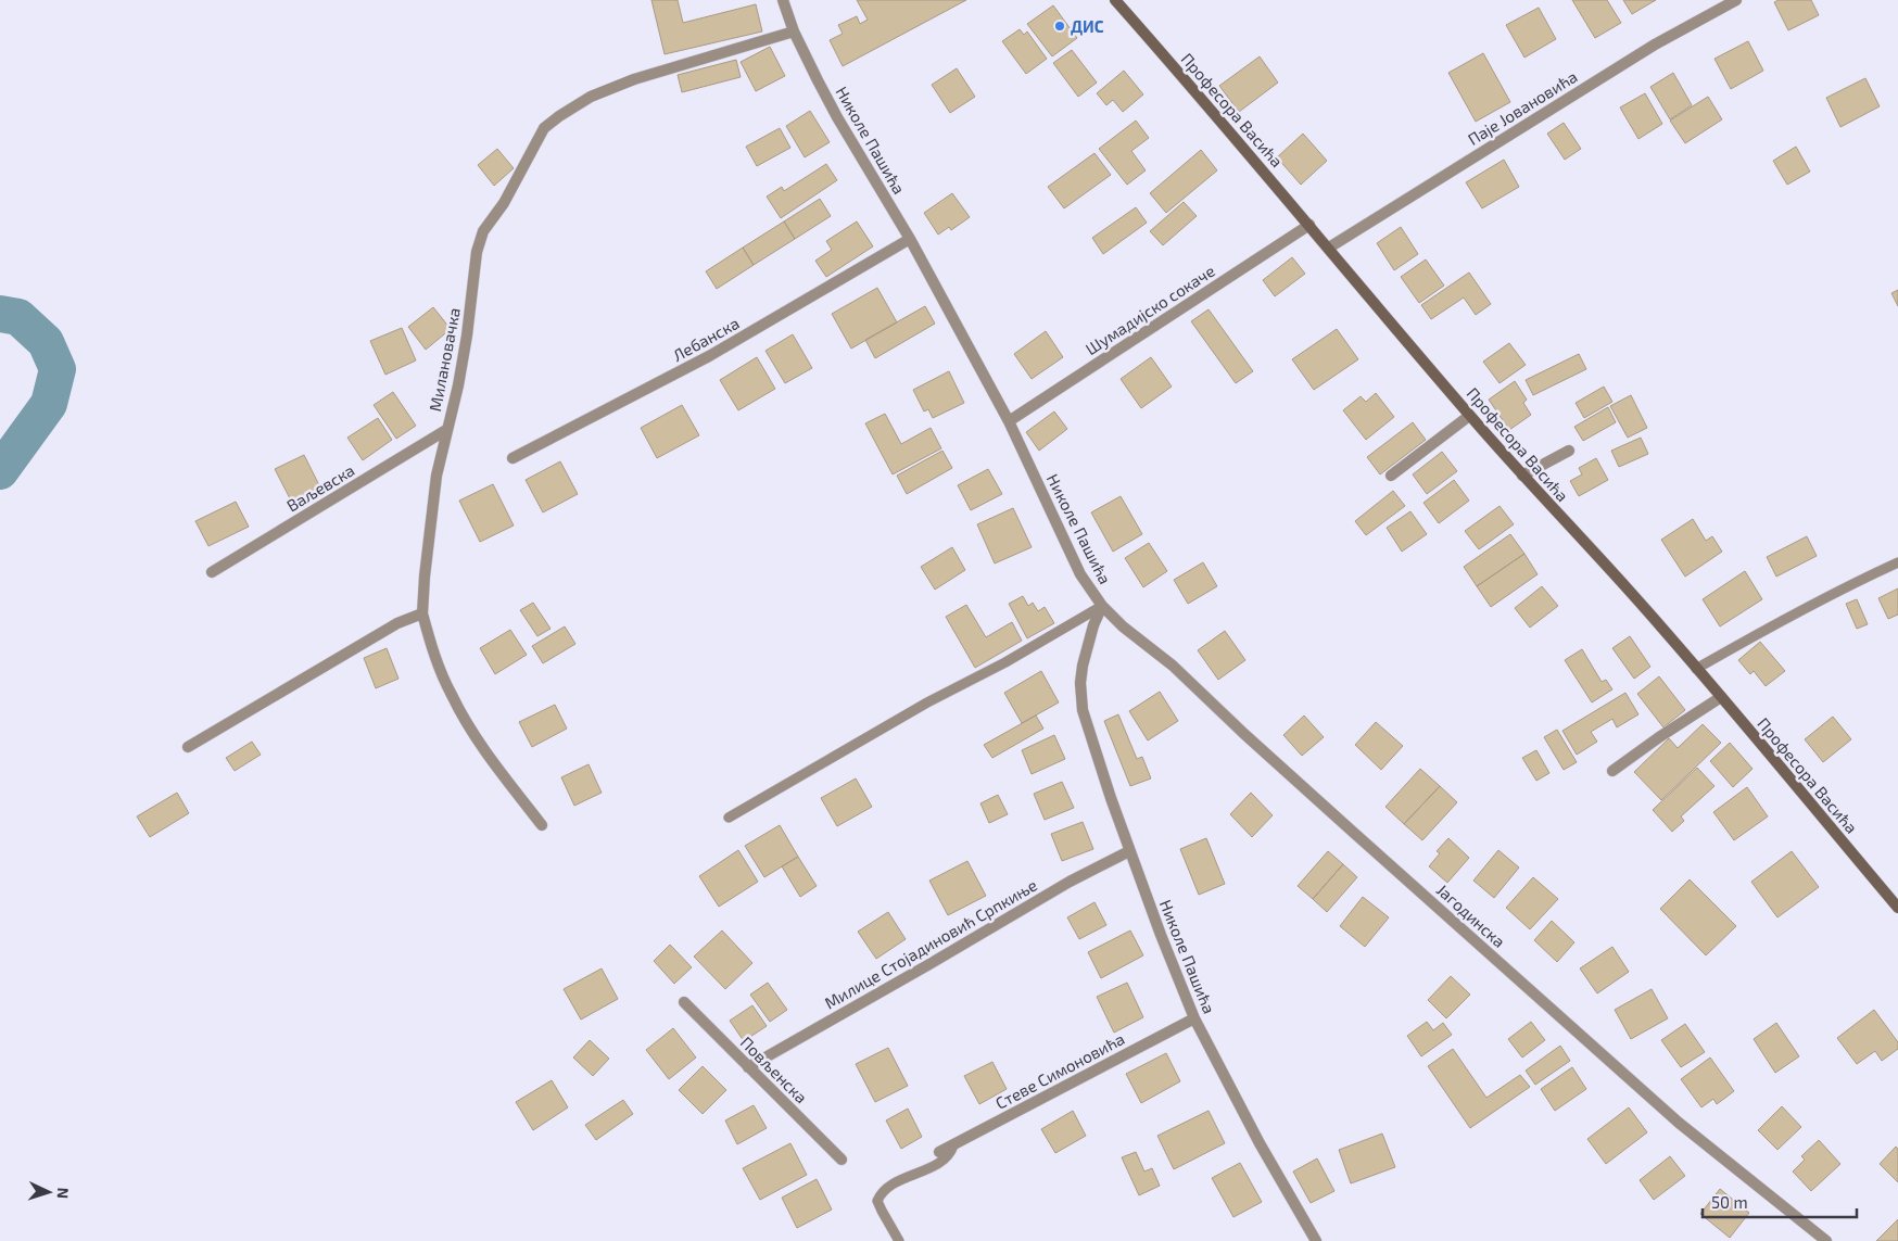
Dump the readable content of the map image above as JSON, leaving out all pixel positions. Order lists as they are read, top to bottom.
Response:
{
  "streets": {
    "street": [
      "Паје Јовановића",
      "Професора Васића",
      "Николе Пашића",
      "Шумадијско сокаче",
      "Лебанска",
      "Милановачка",
      "Ваљевска",
      "Јагодинска",
      "Милице Стојадиновић Српкиње",
      "Повљенска",
      "Стеве Симоновића"
    ]
  },
  "crossings": [
    ["Паје Јовановића", "Професора Васића"],
    ["Професора Васића", "Шумадијско сокаче"],
    ["Николе Пашића", "Шумадијско сокаче"],
    ["Николе Пашића", "Лебанска"],
    ["Николе Пашића", "Милановачка"],
    ["Николе Пашића", "Јагодинска"],
    ["Николе Пашића", "Милице Стојадиновић Српкиње"],
    ["Николе Пашића", "Стеве Симоновића"],
    ["Милановачка", "Ваљевска"],
    ["Милице Стојадиновић Српкиње", "Повљенска"]
  ],
  "places": ["ДИС"],
  "scale_bar": "50 m",
  "north": "right"
}
